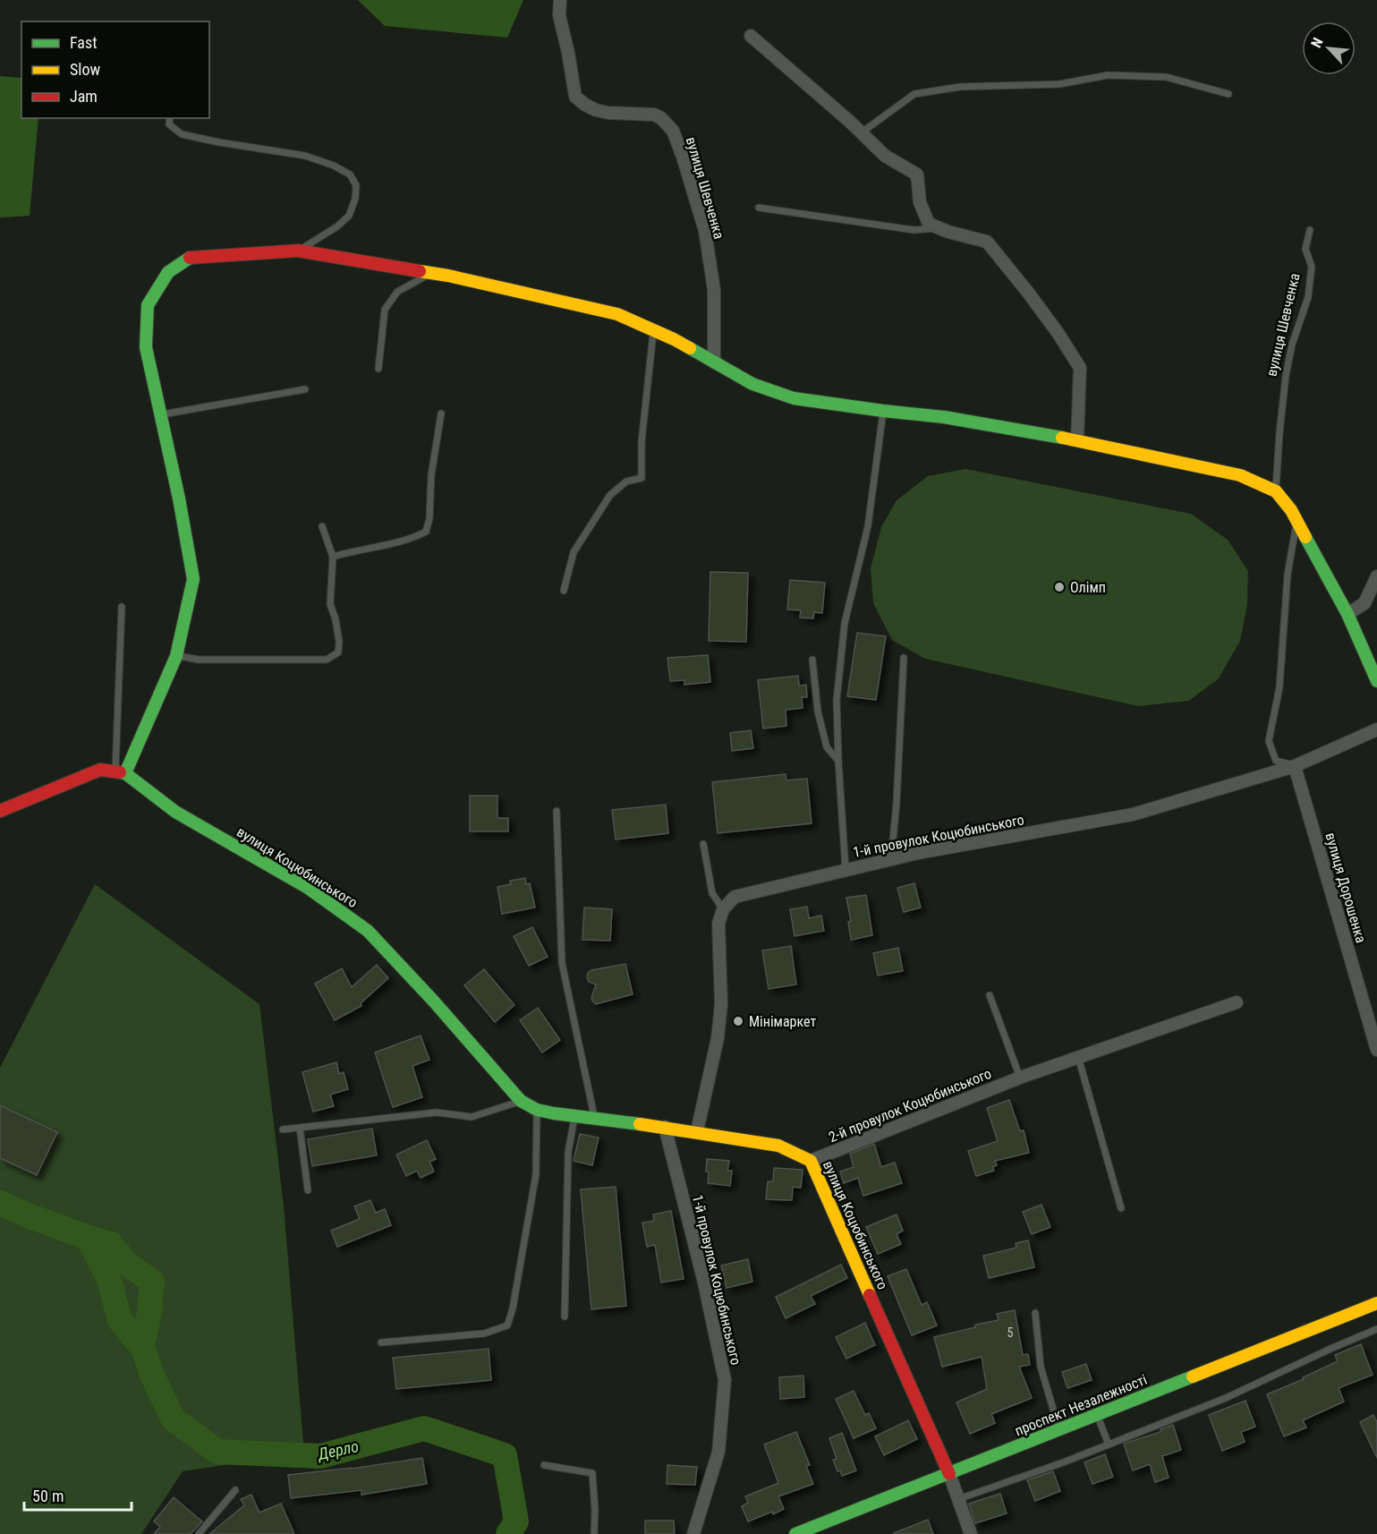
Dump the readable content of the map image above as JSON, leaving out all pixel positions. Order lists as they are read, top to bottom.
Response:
{
  "streets": {
    "street": [
      "вулиця Шевченка",
      "1-й провулок Коцюбинського",
      "вулиця Коцюбинського",
      "вулиця Дорошенка",
      "2-й провулок Коцюбинського",
      "проспект Незалежності"
    ]
  },
  "crossings": [
    ["1-й провулок Коцюбинського", "вулиця Коцюбинського"],
    ["1-й провулок Коцюбинського", "вулиця Дорошенка"],
    ["вулиця Коцюбинського", "2-й провулок Коцюбинського"],
    ["вулиця Коцюбинського", "проспект Незалежності"]
  ],
  "water": ["Дерло"],
  "places": ["Олімп", "Мінімаркет"],
  "house_numbers": ["5"],
  "legend": ["Fast", "Slow", "Jam"],
  "scale_bar": "50 m",
  "north": "top left"
}
